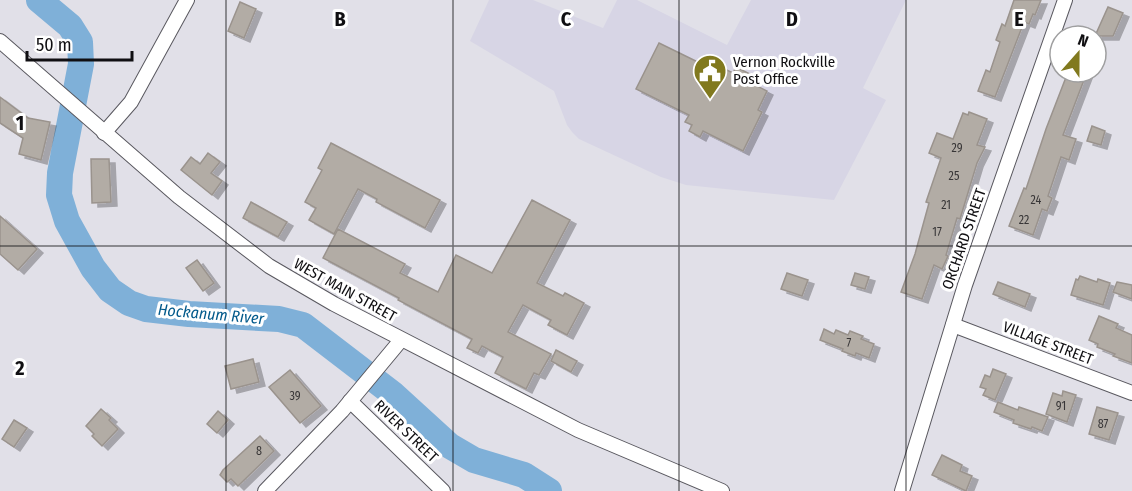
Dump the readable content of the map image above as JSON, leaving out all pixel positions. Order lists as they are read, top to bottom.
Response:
{
  "streets": {
    "street": [
      "ORCHARD STREET",
      "WEST MAIN STREET",
      "VILLAGE STREET",
      "RIVER STREET"
    ]
  },
  "crossings": [
    ["ORCHARD STREET", "VILLAGE STREET"],
    ["WEST MAIN STREET", "RIVER STREET"]
  ],
  "water": ["Hockanum River"],
  "places": {
    "public building": ["Vernon Rockville Post Office"]
  },
  "house_numbers": [
    "29",
    "25",
    "24",
    "21",
    "22",
    "17",
    "7",
    "39",
    "91",
    "87",
    "8"
  ],
  "scale_bar": "50 m",
  "north": "top",
  "grid": {
    "columns": [
      "B",
      "C",
      "D",
      "E"
    ],
    "rows": ["1", "2"]
  }
}
